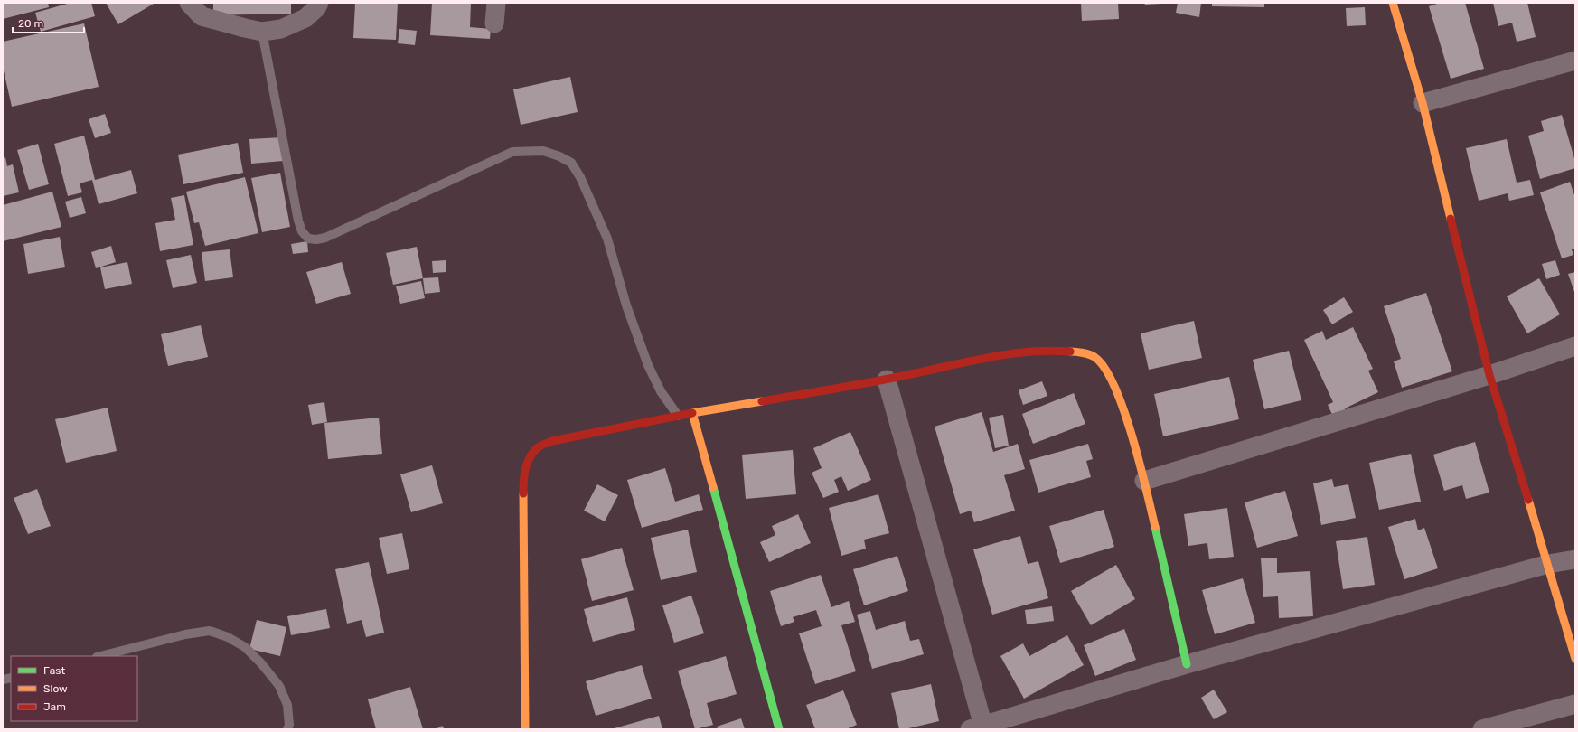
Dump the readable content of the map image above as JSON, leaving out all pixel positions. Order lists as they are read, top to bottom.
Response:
{
  "legend": ["Fast", "Slow", "Jam"],
  "scale_bar": "20 m"
}
